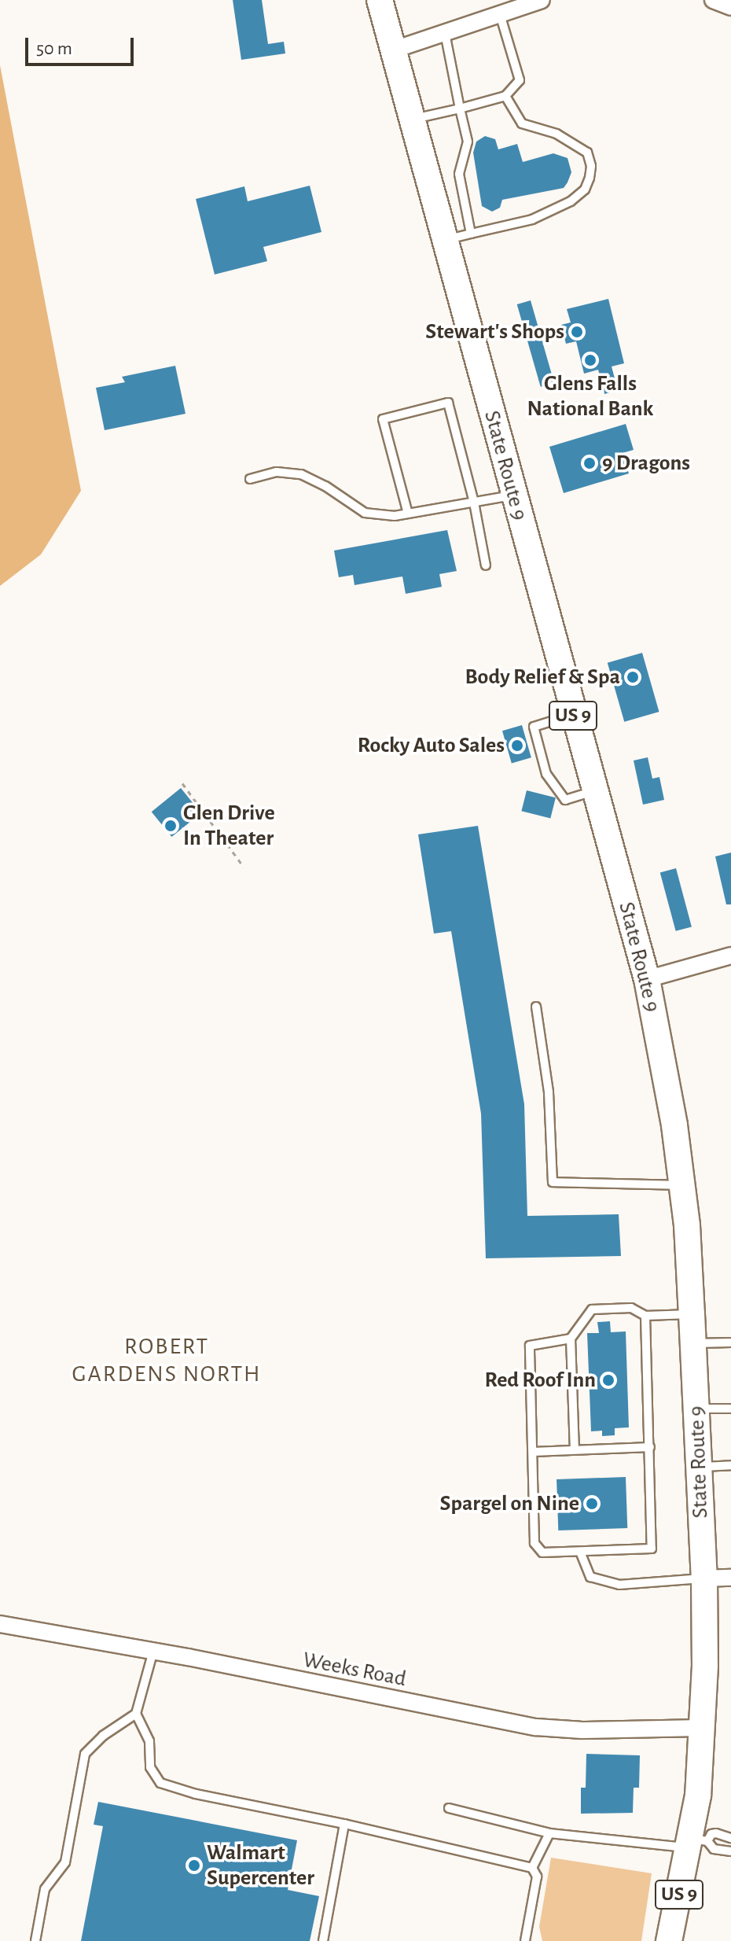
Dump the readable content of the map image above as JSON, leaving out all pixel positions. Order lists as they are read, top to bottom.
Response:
{
  "streets": {
    "main road": ["State Route 9", "US 9"],
    "street": ["Weeks Road"]
  },
  "crossings": [
    ["State Route 9", "Weeks Road"]
  ],
  "districts": ["ROBERT GARDENS NORTH"],
  "places": [
    "Stewart's Shops",
    "Glens Falls National Bank",
    "9 Dragons",
    "Body Relief & Spa",
    "Rocky Auto Sales",
    "Glen Drive In Theater",
    "Red Roof Inn",
    "Spargel on Nine",
    "Walmart Supercenter"
  ],
  "scale_bar": "50 m"
}
